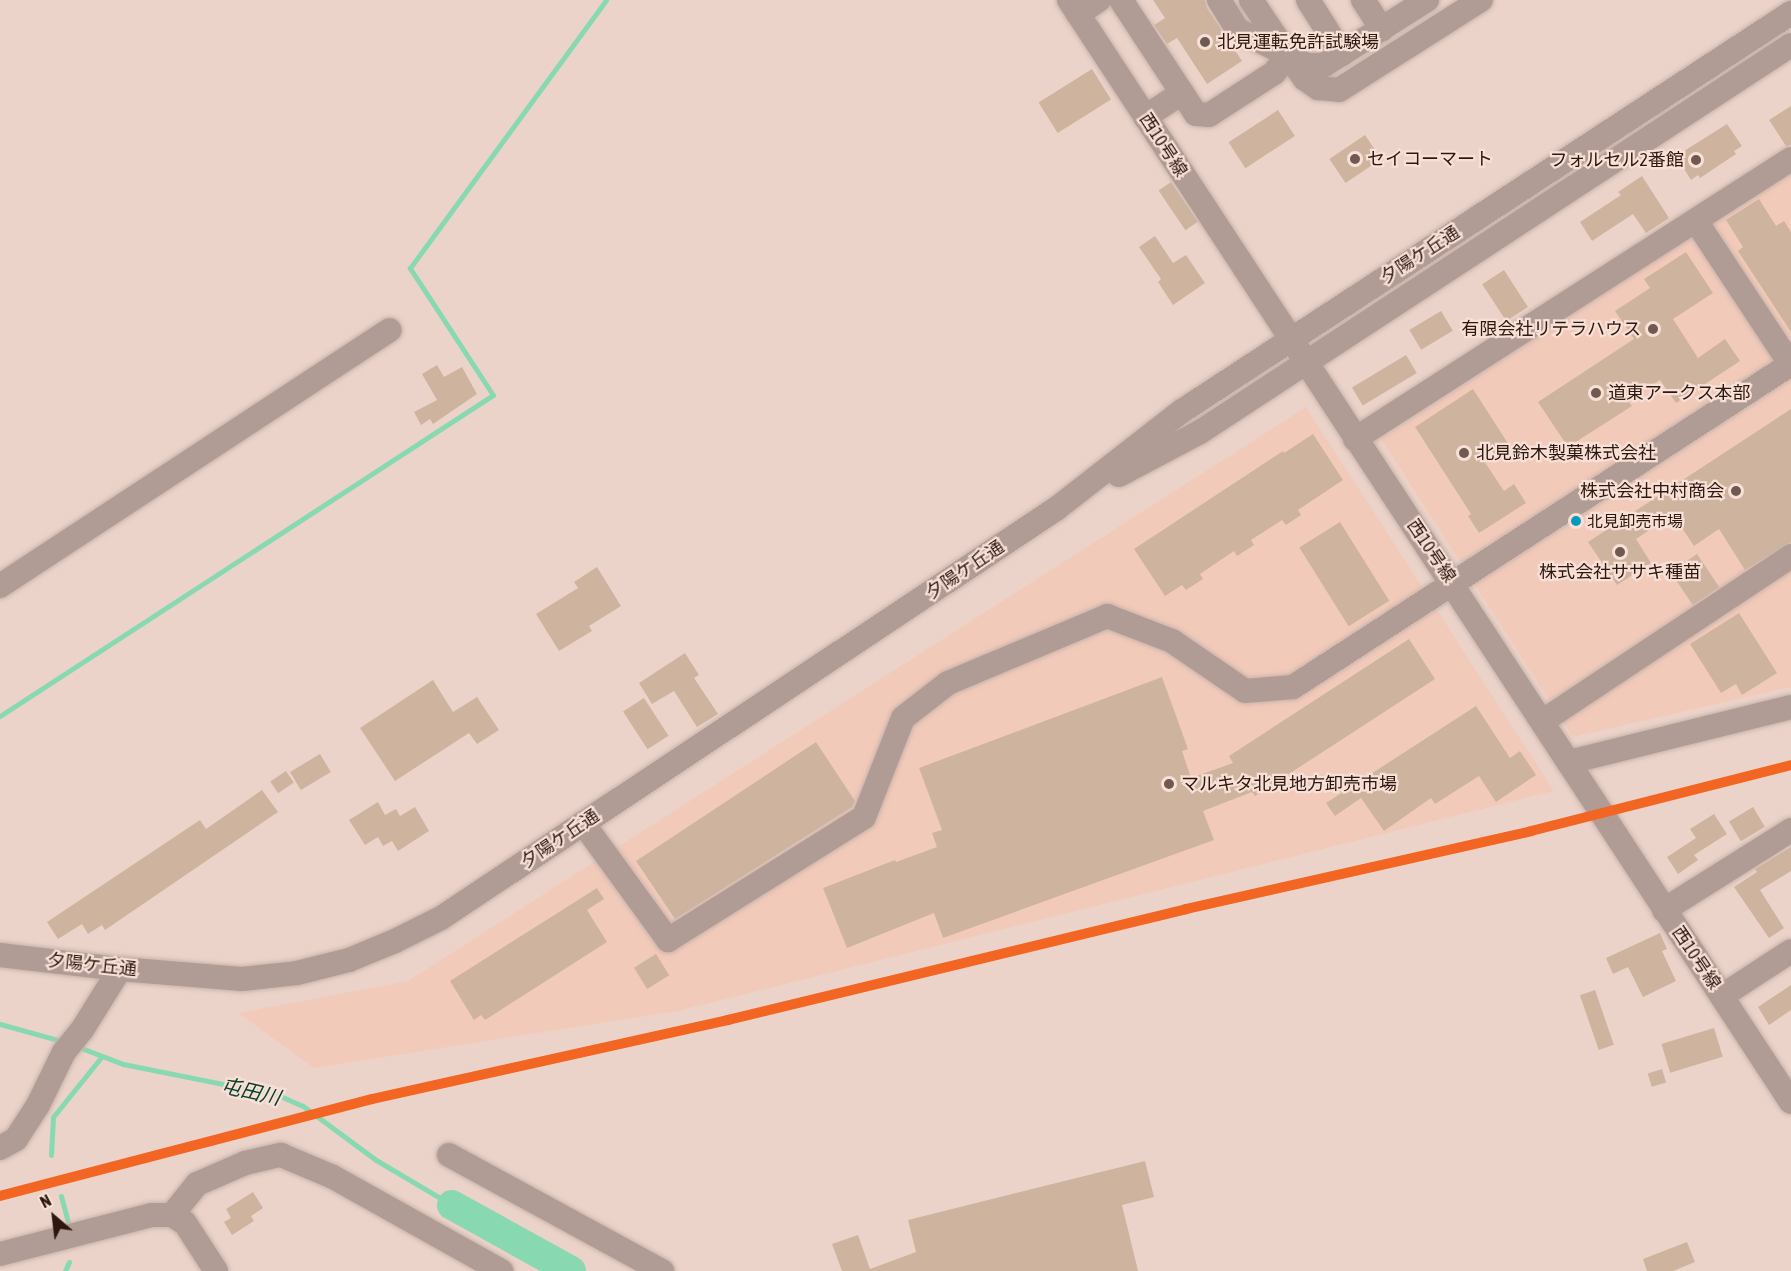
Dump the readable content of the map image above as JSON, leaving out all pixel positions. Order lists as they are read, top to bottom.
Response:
{
  "streets": {
    "street": ["西10号線", "夕陽ケ丘通"]
  },
  "crossings": [
    ["西10号線", "夕陽ケ丘通"]
  ],
  "water": ["屯田川"],
  "places": [
    "北見運転免許試験場",
    "セイコーマート",
    "フォルセル2番館",
    "有限会社リテラハウス",
    "道東アークス本部",
    "北見鈴木製菓株式会社",
    "株式会社中村商会",
    "北見卸売市場",
    "株式会社ササキ種苗",
    "マルキタ北見地方卸売市場"
  ],
  "north": "top left"
}
